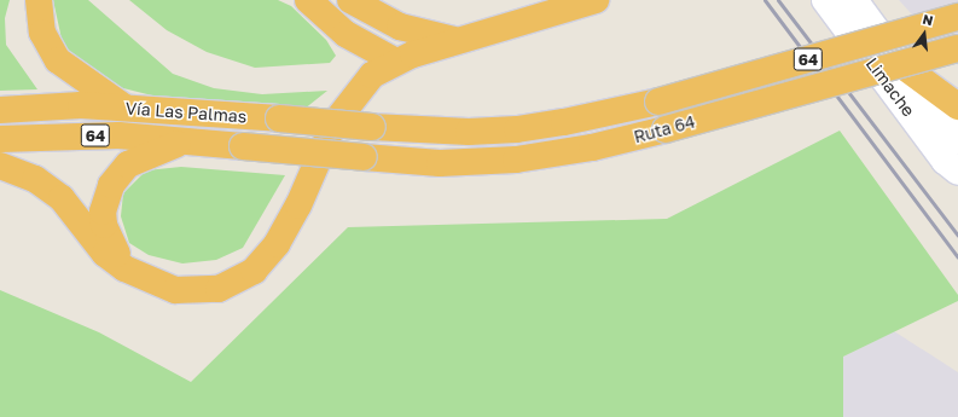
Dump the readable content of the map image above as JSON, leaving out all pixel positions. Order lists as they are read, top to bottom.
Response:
{
  "streets": {
    "highway": ["64", "Vía Las Palmas", "Ruta 64"],
    "main road": ["Limache"]
  },
  "crossings": [
    ["Vía Las Palmas", "Ruta 64"]
  ],
  "north": "top"
}
